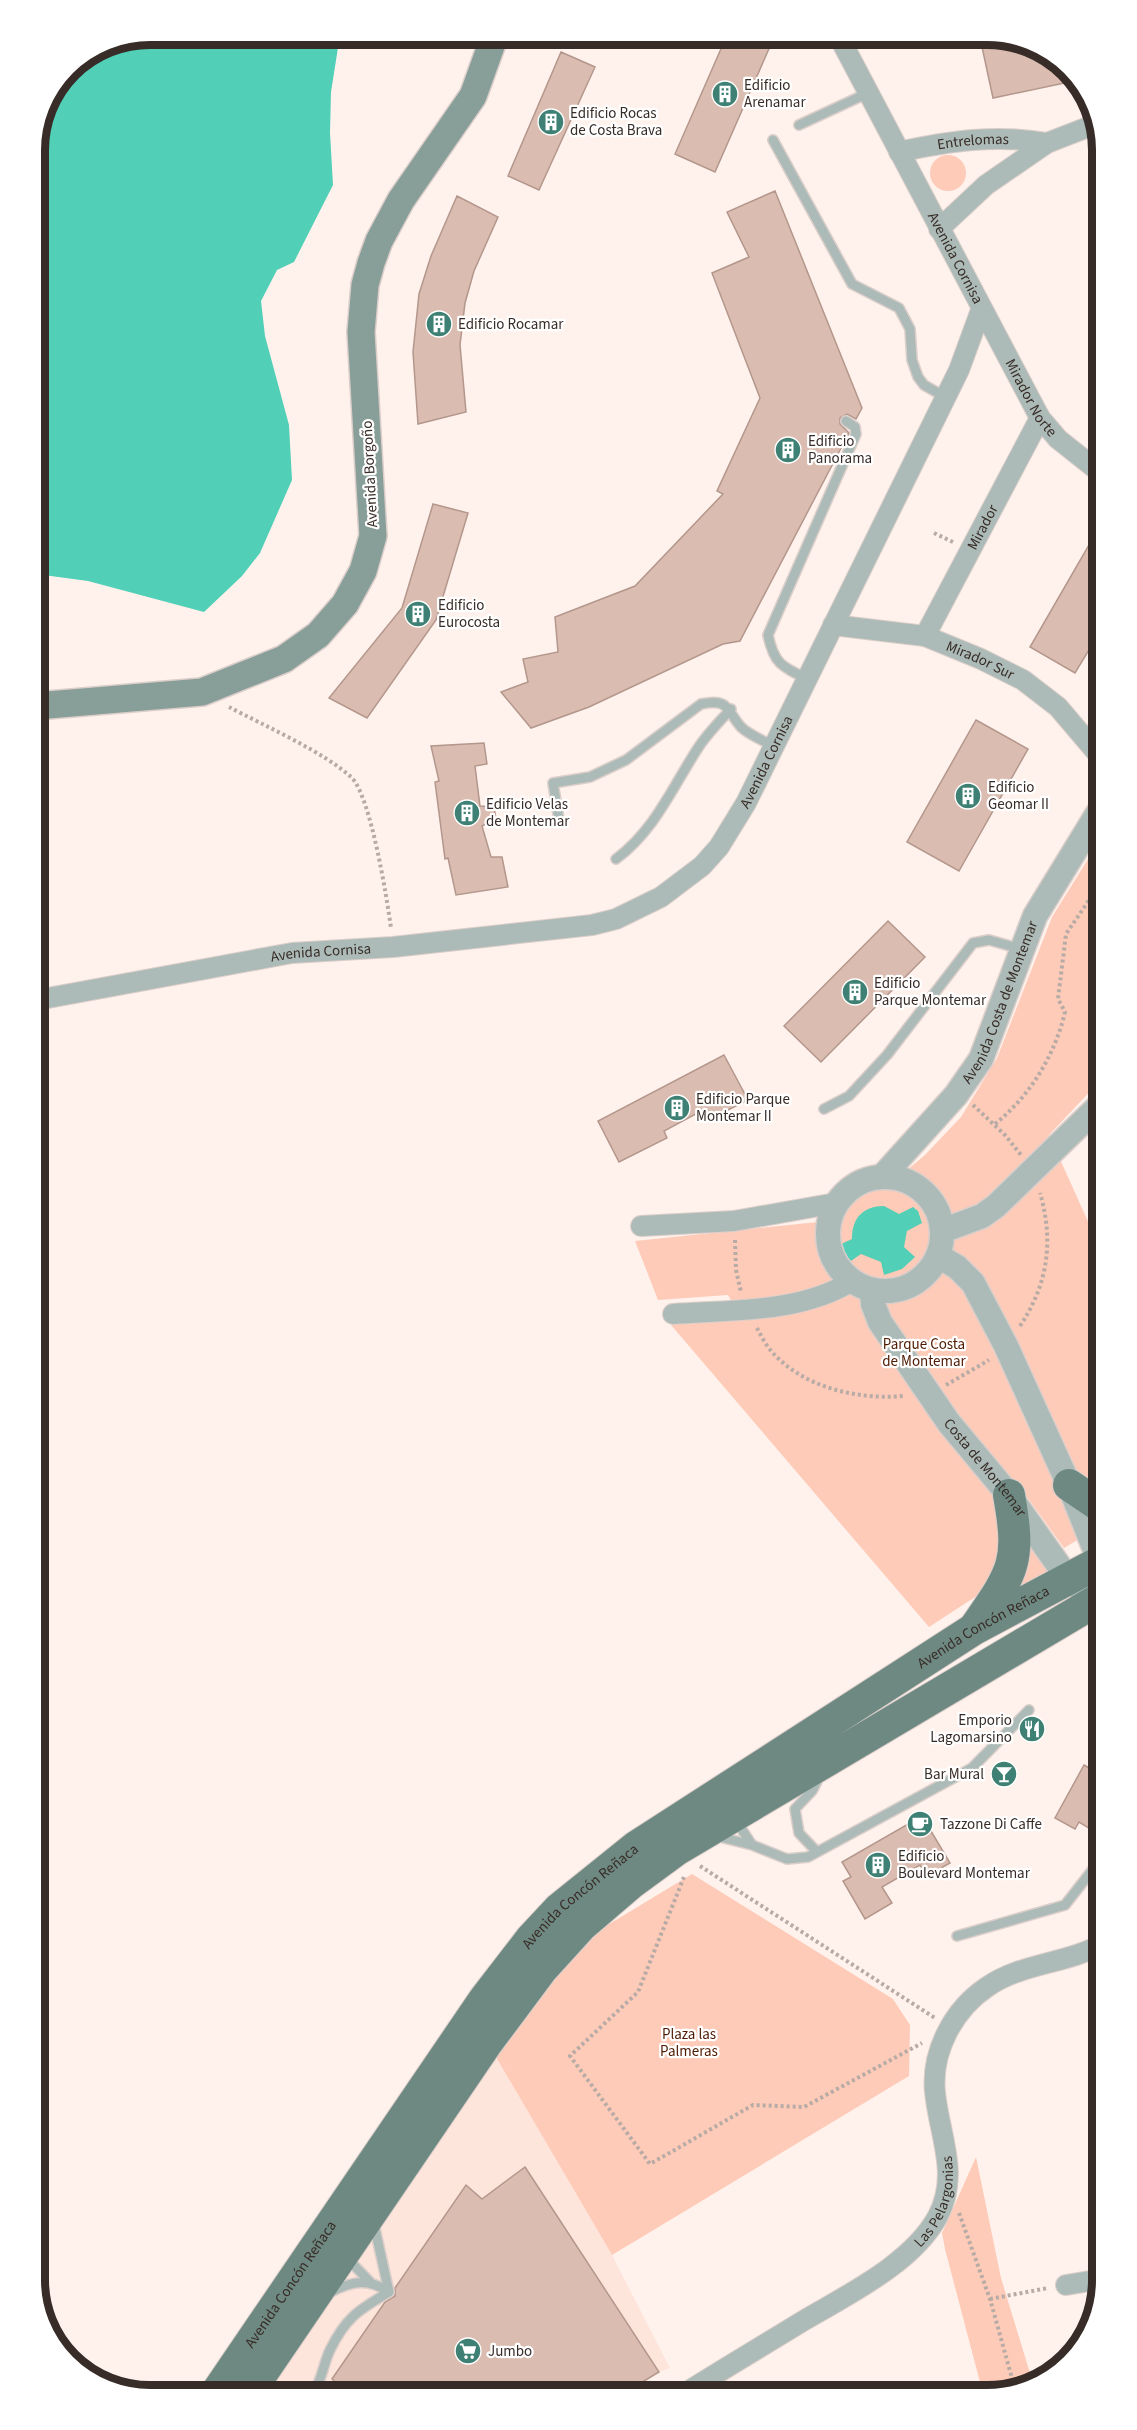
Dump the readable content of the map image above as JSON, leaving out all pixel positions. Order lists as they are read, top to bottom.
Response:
{
  "streets": {
    "main road": ["Avenida Borgoño", "Avenida Concón Reñaca"],
    "street": [
      "Entrelomas",
      "Avenida Cornisa",
      "Mirador Norte",
      "Mirador",
      "Mirador Sur",
      "Avenida Costa de Montemar",
      "Costa de Montemar",
      "Las Pelargonias"
    ]
  },
  "crossings": [
    ["Entrelomas", "Avenida Cornisa"],
    ["Avenida Cornisa", "Mirador Norte"],
    ["Avenida Cornisa", "Mirador Sur"],
    ["Mirador Norte", "Mirador"],
    ["Mirador", "Mirador Sur"],
    ["Avenida Costa de Montemar", "Costa de Montemar"],
    ["Costa de Montemar", "Avenida Concón Reñaca"]
  ],
  "parks": ["Parque Costa de Montemar", "Plaza las Palmeras"],
  "places": {
    "building": [
      "Edificio Arenamar",
      "Edificio Rocas de Costa Brava",
      "Edificio Rocamar",
      "Edificio Panorama",
      "Edificio Eurocosta",
      "Edificio Geomar II",
      "Edificio Velas de Montemar",
      "Edificio Parque Montemar",
      "Edificio Parque Montemar II",
      "Edificio Boulevard Montemar"
    ],
    "restaurant": ["Emporio Lagomarsino"],
    "bar": ["Bar Mural"],
    "cafe": ["Tazzone Di Caffe"],
    "supermarket": ["Jumbo"]
  }
}
